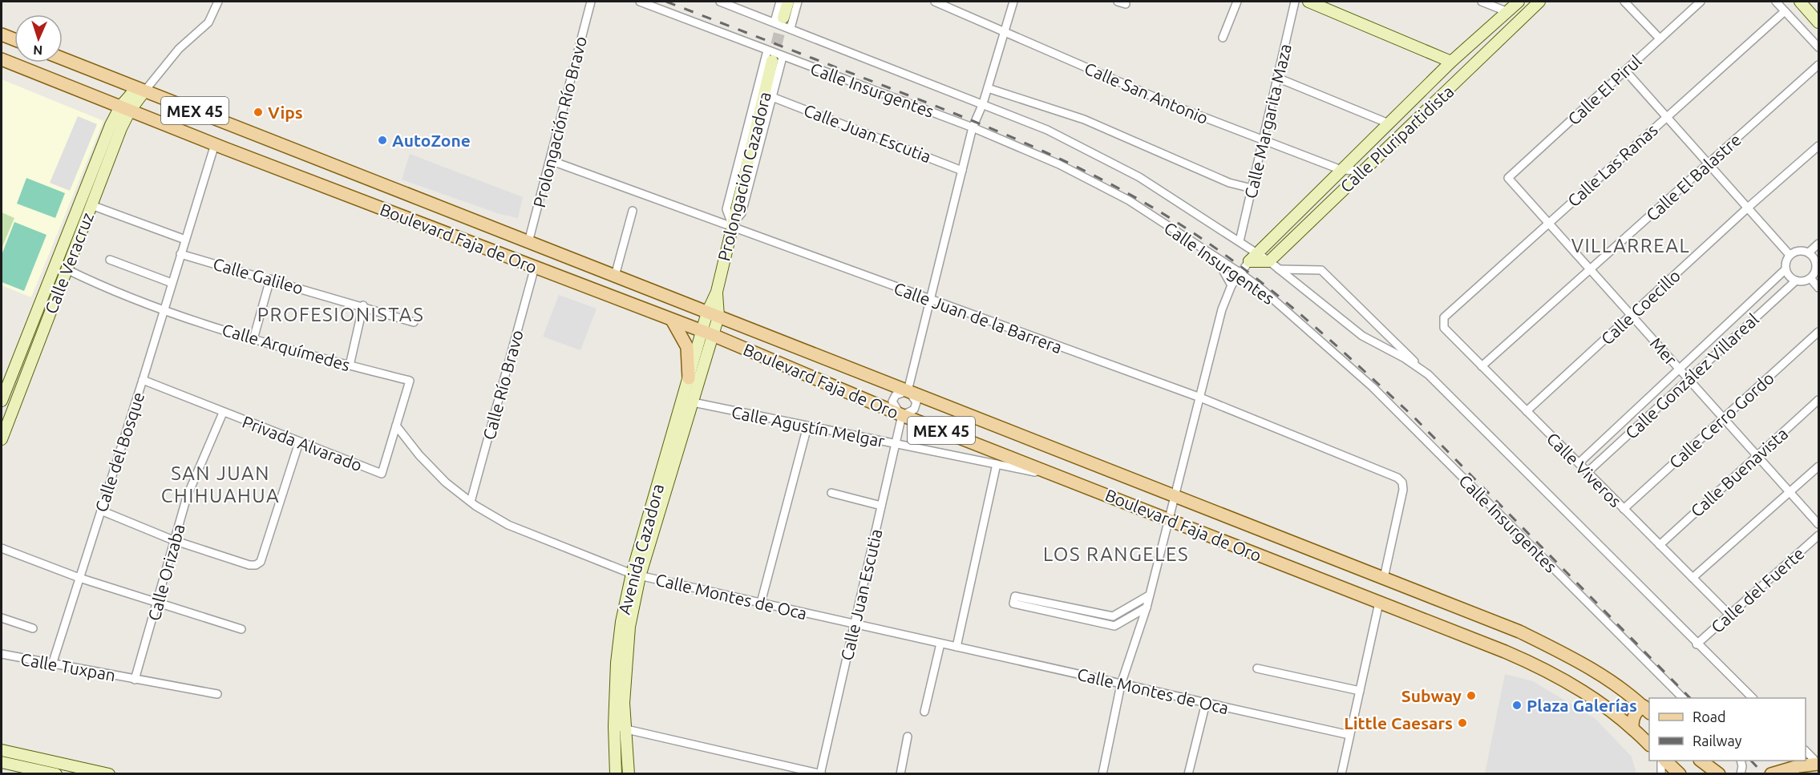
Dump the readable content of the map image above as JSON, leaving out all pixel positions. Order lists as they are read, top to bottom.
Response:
{
  "streets": {
    "main road": ["MEX 45", "Boulevard Faja de Oro"],
    "street": [
      "Calle Insurgentes",
      "Calle El Pirul",
      "Calle San Antonio",
      "Calle Margarita Maza",
      "Prolongación Río Bravo",
      "Calle Juan Escutia",
      "Calle Pluripartidista",
      "Calle Las Ranas",
      "Prolongación Cazadora",
      "Calle El Balastre",
      "Calle Veracruz",
      "Calle Galileo",
      "Calle Coecillo",
      "Calle Juan de la Barrera",
      "Calle Arquímedes",
      "Mer",
      "Calle González Villareal",
      "Calle Río Bravo",
      "Calle Cerro Gordo",
      "Calle Agustín Melgar",
      "Privada Alvarado",
      "Calle del Bosque",
      "Calle Viveros",
      "Calle Buenavista",
      "Avenida Cazadora",
      "Calle Orizaba",
      "Calle del Fuerte",
      "Calle Montes de Oca",
      "Calle Tuxpan"
    ]
  },
  "crossings": [
    ["Calle Insurgentes", "Calle Margarita Maza"],
    ["Calle Insurgentes", "Calle Pluripartidista"],
    ["Calle Insurgentes", "Prolongación Cazadora"],
    ["Calle Insurgentes", "Calle del Fuerte"],
    ["Calle El Pirul", "Mer"],
    ["Calle San Antonio", "Calle Margarita Maza"],
    ["Calle San Antonio", "Calle Pluripartidista"],
    ["Prolongación Río Bravo", "Boulevard Faja de Oro"],
    ["Prolongación Río Bravo", "Calle Juan de la Barrera"],
    ["Calle Juan Escutia", "Boulevard Faja de Oro"],
    ["Calle Juan Escutia", "Calle Agustín Melgar"],
    ["Calle Juan Escutia", "Calle Montes de Oca"],
    ["Calle Pluripartidista", "Boulevard Faja de Oro"],
    ["Calle Pluripartidista", "Calle Juan de la Barrera"],
    ["Calle Pluripartidista", "Calle Montes de Oca"],
    ["Calle Las Ranas", "Mer"],
    ["Calle Las Ranas", "Calle Viveros"],
    ["Prolongación Cazadora", "Boulevard Faja de Oro"],
    ["Prolongación Cazadora", "Calle Juan de la Barrera"],
    ["Prolongación Cazadora", "Avenida Cazadora"],
    ["Calle El Balastre", "Mer"],
    ["Calle El Balastre", "Calle Viveros"],
    ["Boulevard Faja de Oro", "Calle Veracruz"],
    ["Boulevard Faja de Oro", "Calle Juan de la Barrera"],
    ["Boulevard Faja de Oro", "Calle Río Bravo"],
    ["Boulevard Faja de Oro", "Calle Agustín Melgar"],
    ["Boulevard Faja de Oro", "Calle del Bosque"],
    ["Boulevard Faja de Oro", "Avenida Cazadora"],
    ["Calle Veracruz", "Calle Arquímedes"],
    ["Calle Galileo", "Calle del Bosque"],
    ["Calle Coecillo", "Mer"],
    ["Calle Coecillo", "Calle Viveros"],
    ["Calle Arquímedes", "Privada Alvarado"],
    ["Calle Arquímedes", "Calle del Bosque"],
    ["Calle Arquímedes", "Calle Montes de Oca"],
    ["Mer", "Calle González Villareal"],
    ["Mer", "Calle Cerro Gordo"],
    ["Mer", "Calle Buenavista"],
    ["Calle González Villareal", "Calle Viveros"],
    ["Calle Río Bravo", "Calle Montes de Oca"],
    ["Calle Cerro Gordo", "Calle Viveros"],
    ["Calle Agustín Melgar", "Avenida Cazadora"],
    ["Privada Alvarado", "Calle del Bosque"],
    ["Privada Alvarado", "Calle Orizaba"],
    ["Privada Alvarado", "Calle Montes de Oca"],
    ["Calle del Bosque", "Calle Tuxpan"],
    ["Calle Viveros", "Calle Buenavista"],
    ["Calle Viveros", "Calle del Fuerte"],
    ["Avenida Cazadora", "Calle Montes de Oca"],
    ["Calle Orizaba", "Calle Tuxpan"]
  ],
  "districts": [
    "VILLARREAL",
    "PROFESIONISTAS",
    "SAN JUAN CHIHUAHUA",
    "LOS RANGELES"
  ],
  "places": [
    "Vips",
    "AutoZone",
    "Subway",
    "Plaza Galerías",
    "Little Caesars"
  ],
  "legend": ["Road", "Railway"],
  "north": "bottom"
}
